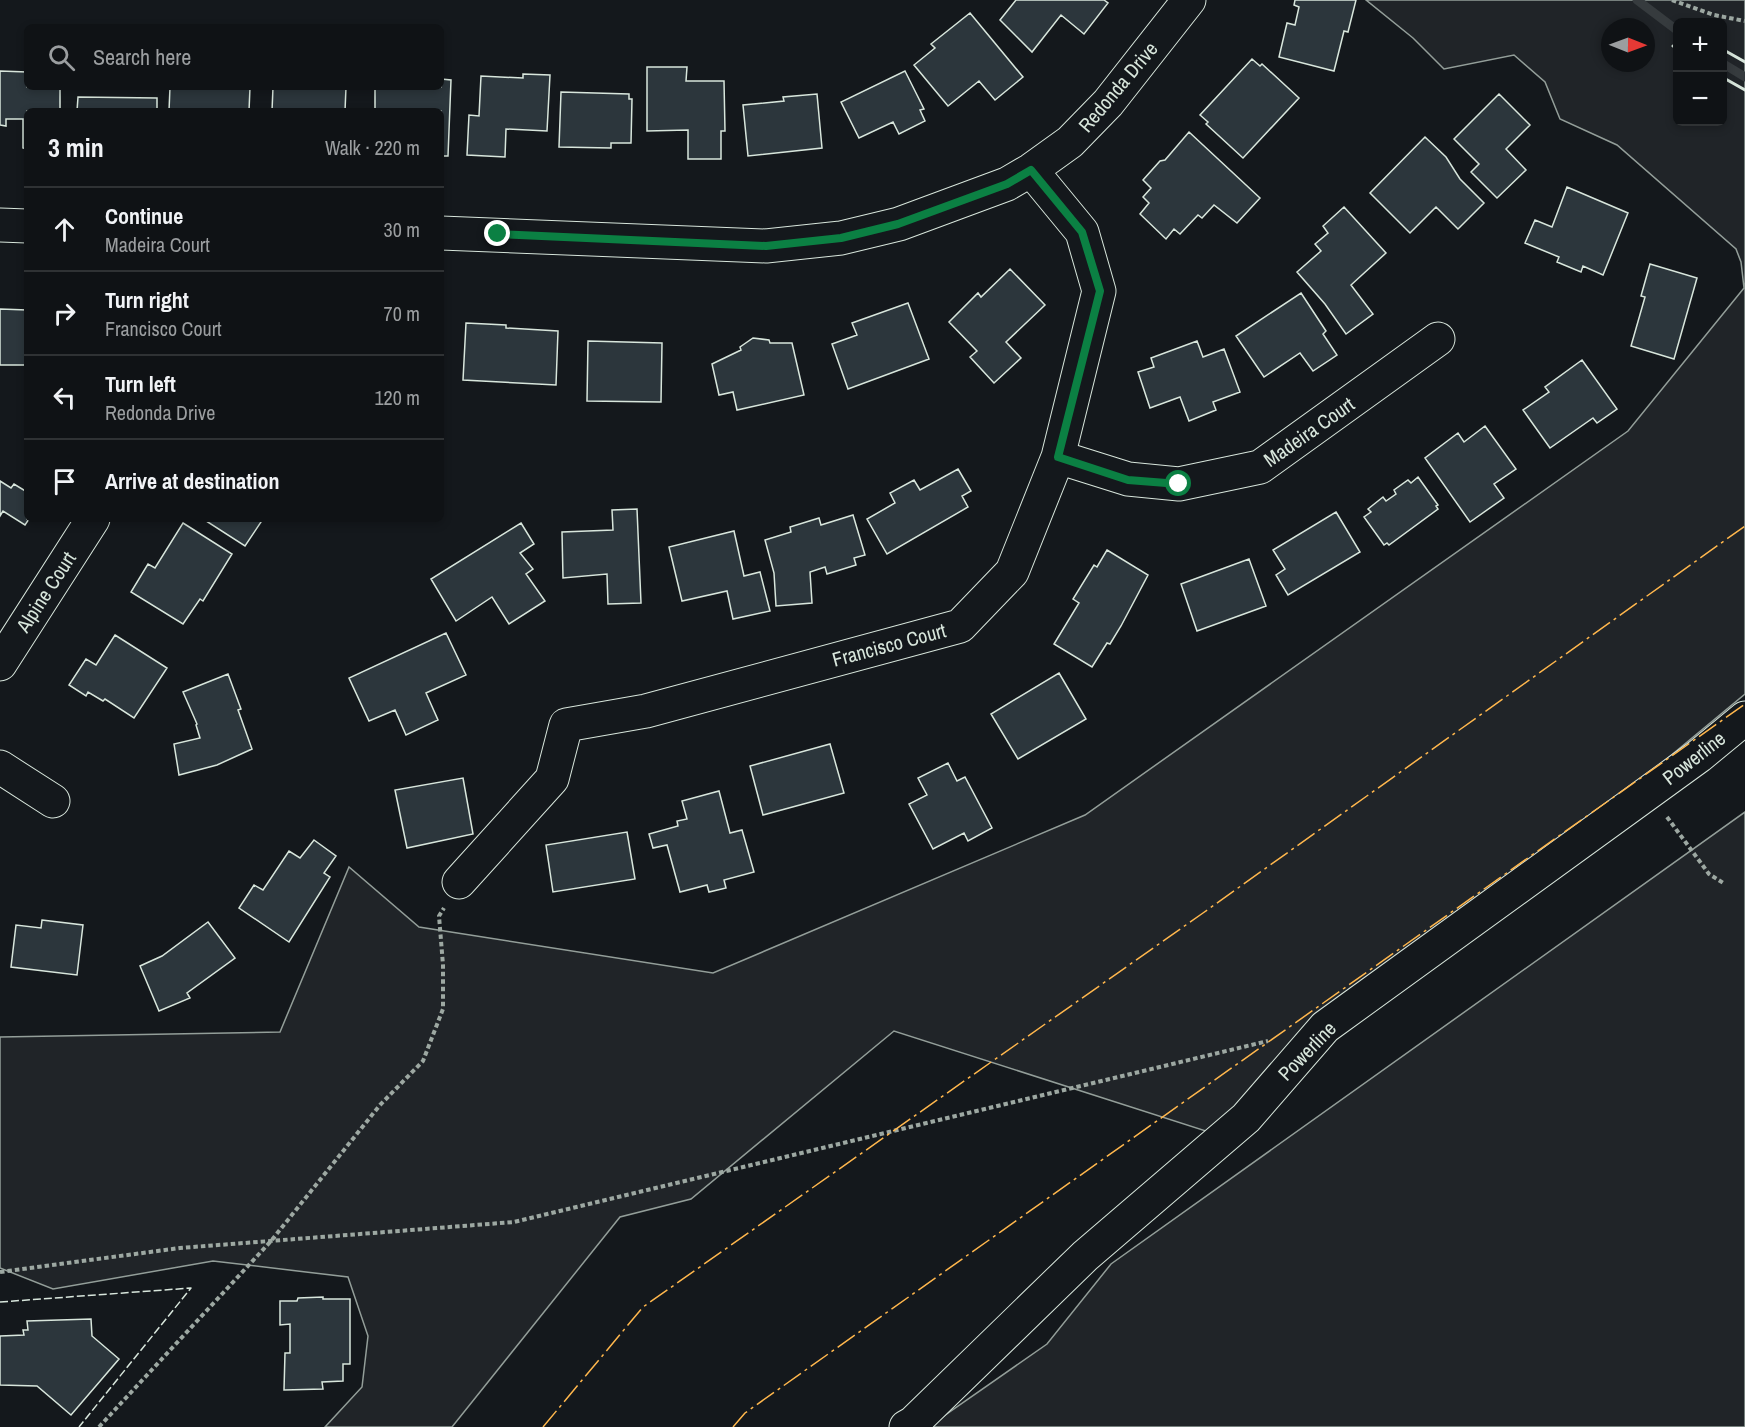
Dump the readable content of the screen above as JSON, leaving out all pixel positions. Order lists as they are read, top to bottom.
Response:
{
  "streets": {
    "street": [
      "Redonda Drive",
      "Madeira Court",
      "Alpine Court",
      "Francisco Court",
      "Powerline"
    ]
  },
  "crossings": [
    ["Redonda Drive", "Francisco Court"],
    ["Madeira Court", "Francisco Court"]
  ],
  "north": "right",
  "page": {
    "map_buttons": ["+", "−"],
    "search": "Search here",
    "heading": ["3 min", "Walk · 220 m"],
    "list": [
      ["Continue", "Madeira Court", "30 m"],
      ["Turn right", "Francisco Court", "70 m"],
      ["Turn left", "Redonda Drive", "120 m"],
      "Arrive at destination"
    ]
  }
}
